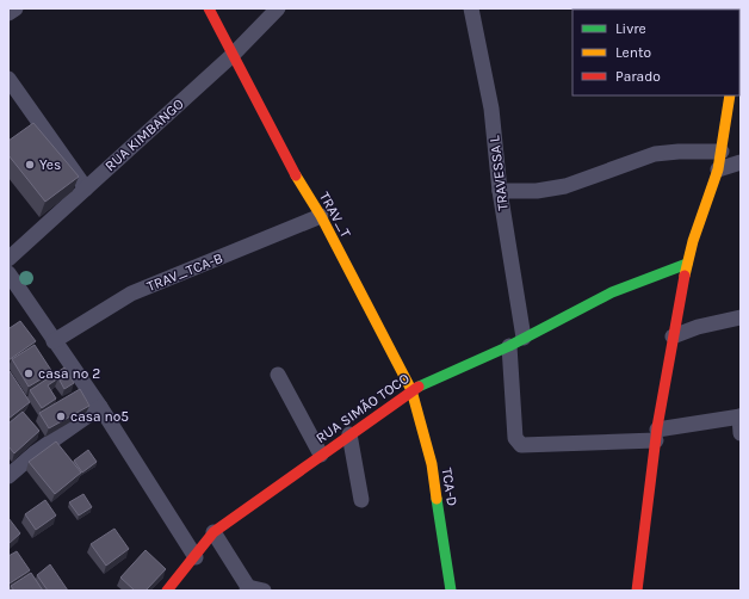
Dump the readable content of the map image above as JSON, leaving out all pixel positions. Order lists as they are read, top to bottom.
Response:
{
  "streets": {
    "street": [
      "RUA KIMBANGO",
      "TRAVESSA L",
      "TRAV_T",
      "TRAV_TCA-B",
      "RUA SIMÃO TOCO",
      "TCA-D"
    ]
  },
  "crossings": [
    ["RUA KIMBANGO", "TRAV_T"],
    ["TRAVESSA L", "RUA SIMÃO TOCO"],
    ["TRAV_T", "TRAV_TCA-B"],
    ["TRAV_T", "RUA SIMÃO TOCO"],
    ["TRAV_T", "TCA-D"],
    ["RUA SIMÃO TOCO", "TCA-D"]
  ],
  "places": ["Yes", "casa nº 2", "casa nº5"],
  "legend": ["Livre", "Lento", "Parado"]
}
